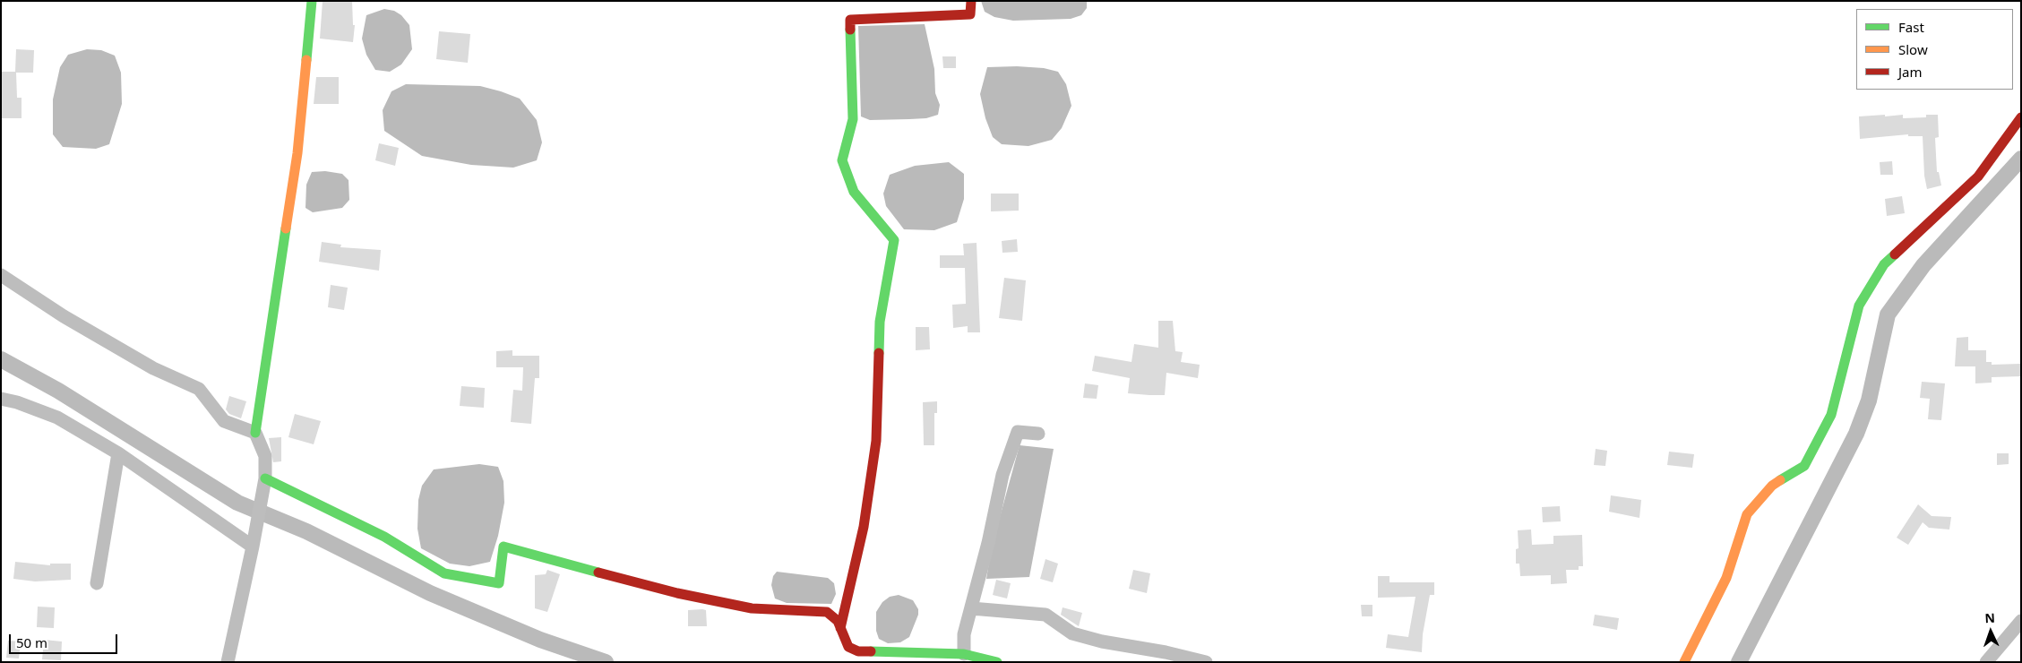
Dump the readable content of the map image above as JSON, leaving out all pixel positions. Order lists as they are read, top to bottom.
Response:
{
  "legend": ["Fast", "Slow", "Jam"],
  "scale_bar": "50 m",
  "north": "top"
}
